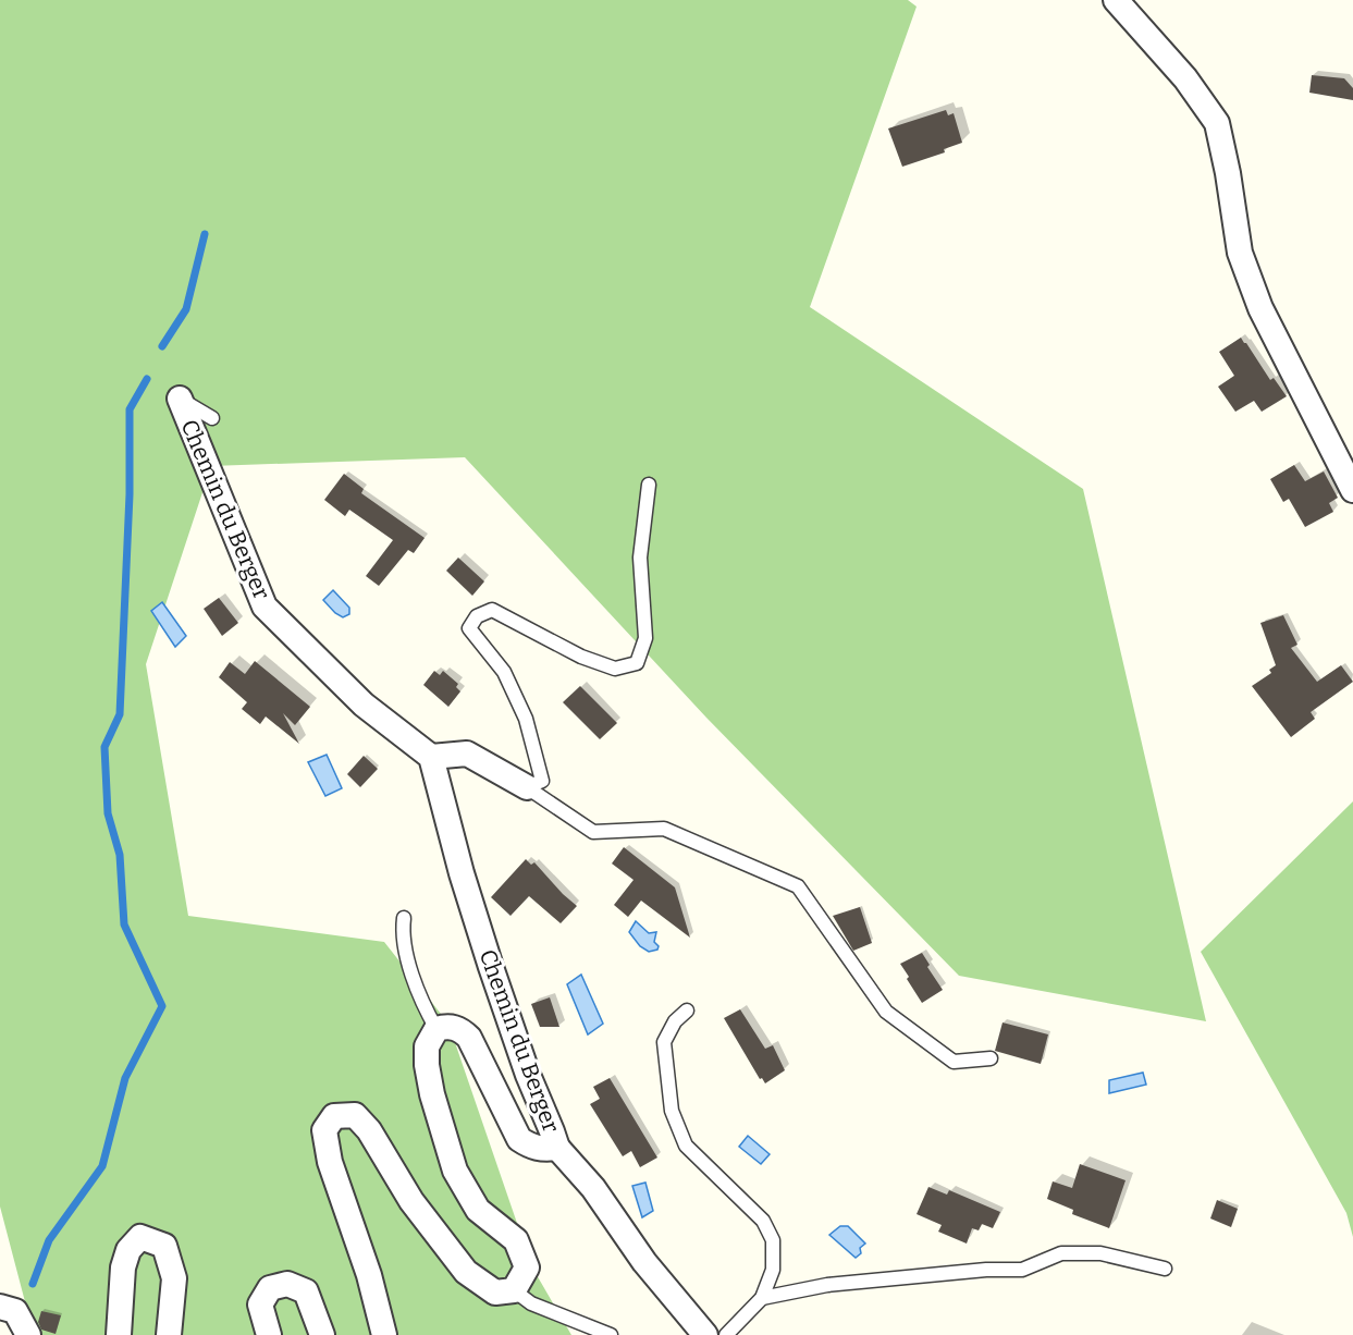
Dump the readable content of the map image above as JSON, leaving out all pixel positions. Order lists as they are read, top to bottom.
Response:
{
  "streets": {
    "street": ["Chemin du Berger"]
  }
}
